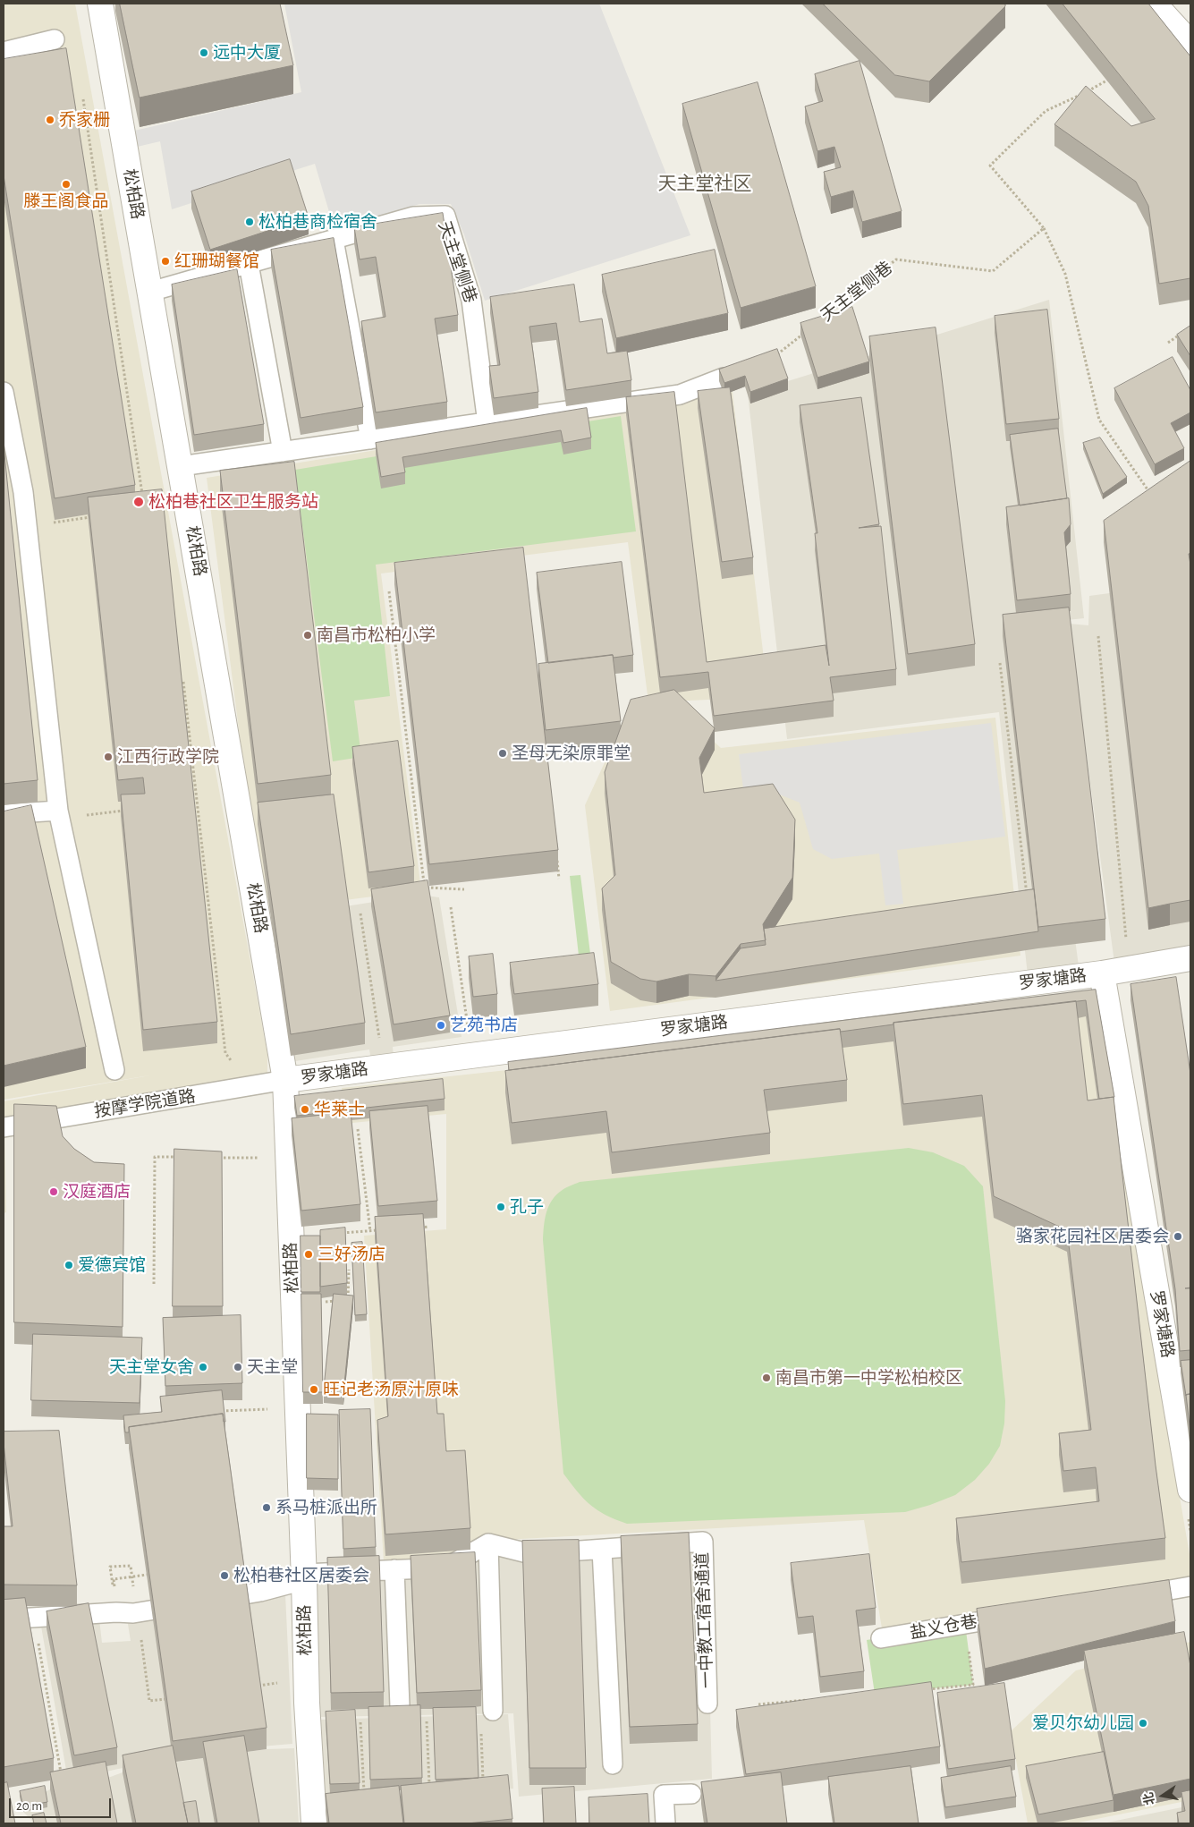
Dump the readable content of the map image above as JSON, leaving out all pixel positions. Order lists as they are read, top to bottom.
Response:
{
  "streets": {
    "street": ["松柏路", "罗家塘路"],
    "lane": [
      "天主堂侧巷",
      "按摩学院道路",
      "一中教工宿舍通道",
      "盐义仓巷"
    ]
  },
  "crossings": [
    ["松柏路", "天主堂侧巷"],
    ["松柏路", "罗家塘路"],
    ["松柏路", "按摩学院道路"],
    ["罗家塘路", "按摩学院道路"]
  ],
  "districts": ["天主堂社区"],
  "places": [
    "远中大厦",
    "乔家栅",
    "滕王阁食品",
    "松柏巷商检宿舍",
    "红珊瑚餐馆",
    "松柏巷社区卫生服务站",
    "南昌市松柏小学",
    "圣母无染原罪堂",
    "江西行政学院",
    "艺苑书店",
    "华莱士",
    "汉庭酒店",
    "孔子",
    "骆家花园社区居委会",
    "三好汤店",
    "爱德宾馆",
    "天主堂女舍",
    "天主堂",
    "南昌市第一中学松柏校区",
    "旺记老汤原汁原味",
    "系马桩派出所",
    "松柏巷社区居委会",
    "爱贝尔幼儿园"
  ],
  "scale_bar": "20 m",
  "north": "left"
}
